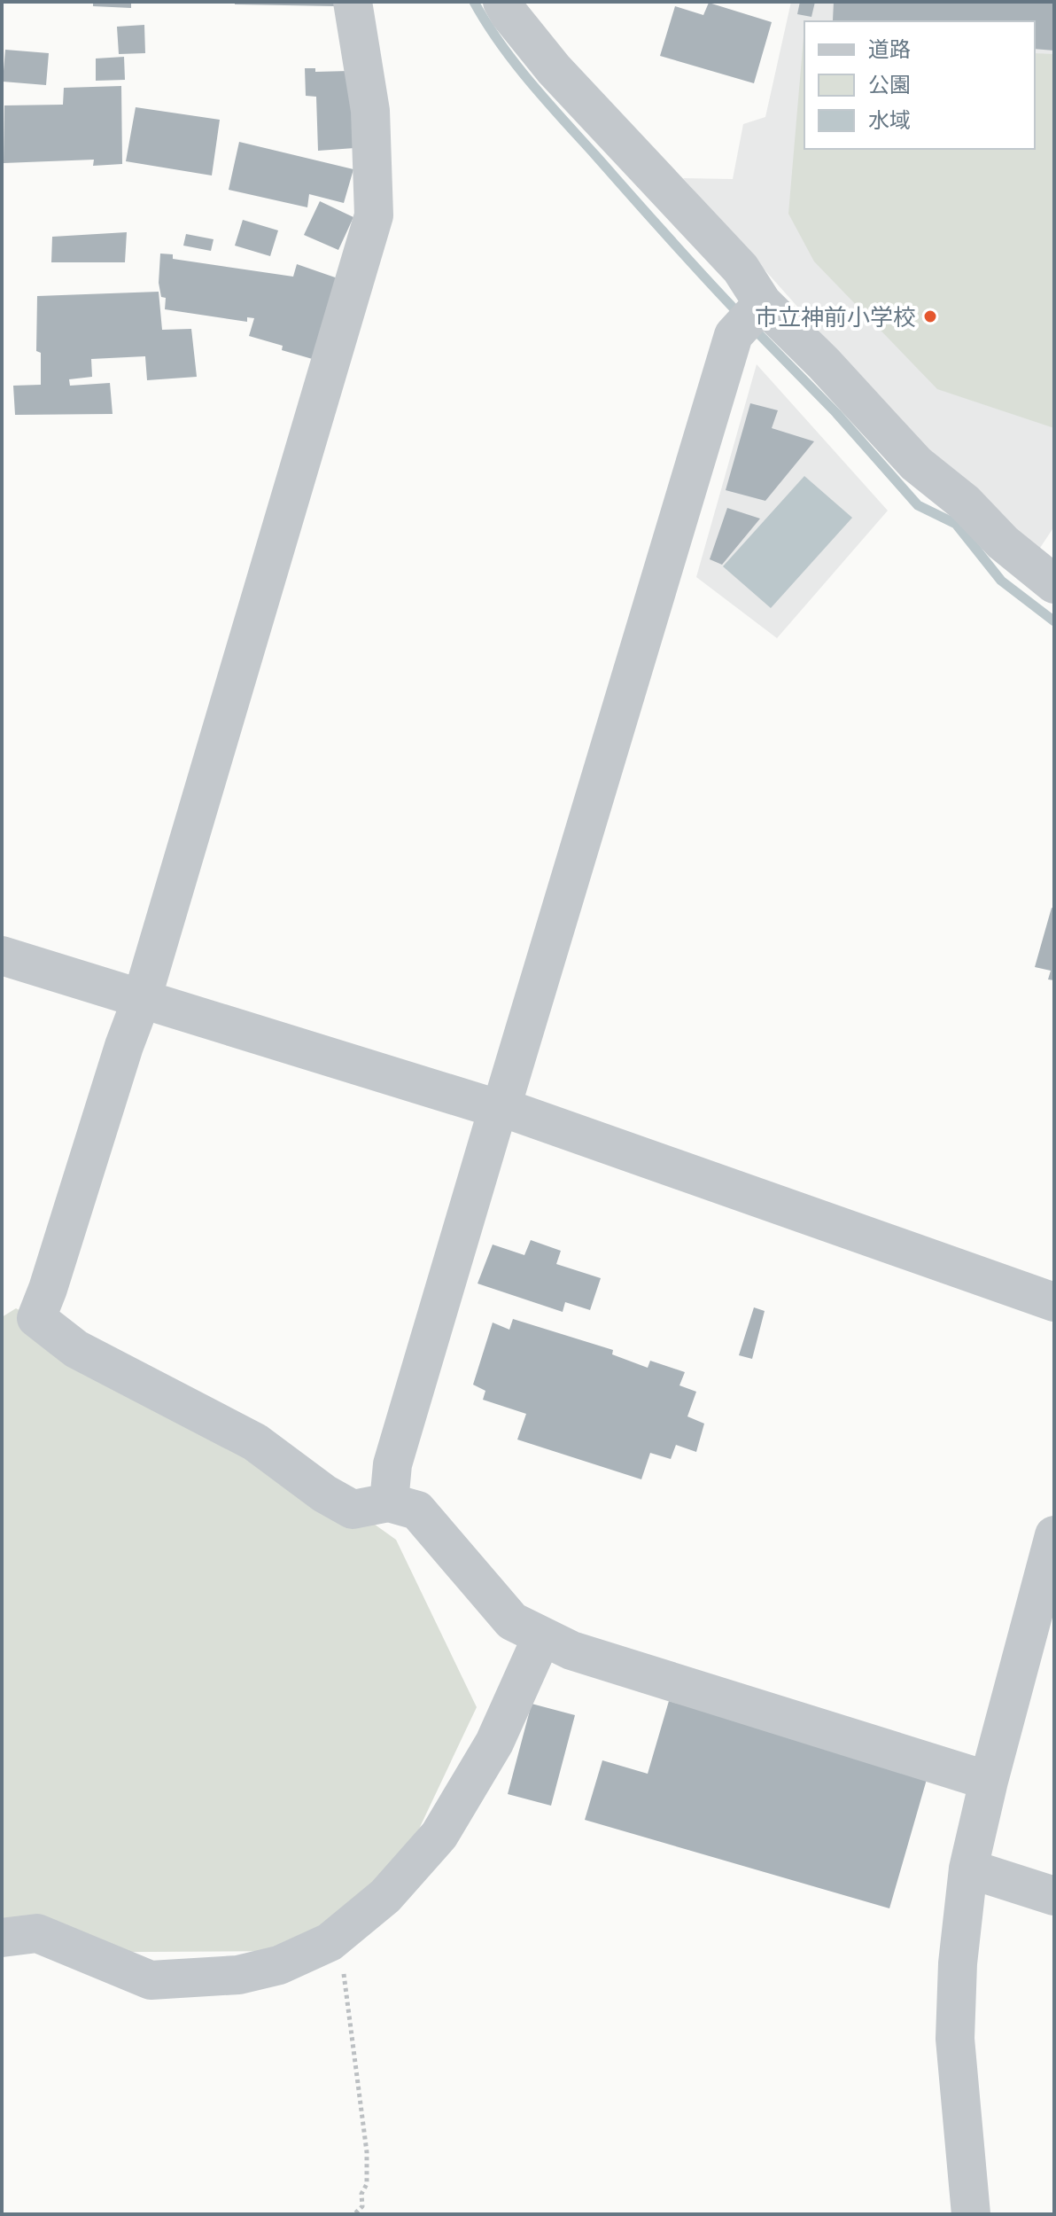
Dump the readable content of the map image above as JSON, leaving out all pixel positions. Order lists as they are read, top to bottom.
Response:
{
  "places": ["市立神前小学校"],
  "legend": ["道路", "公園", "水域"]
}
